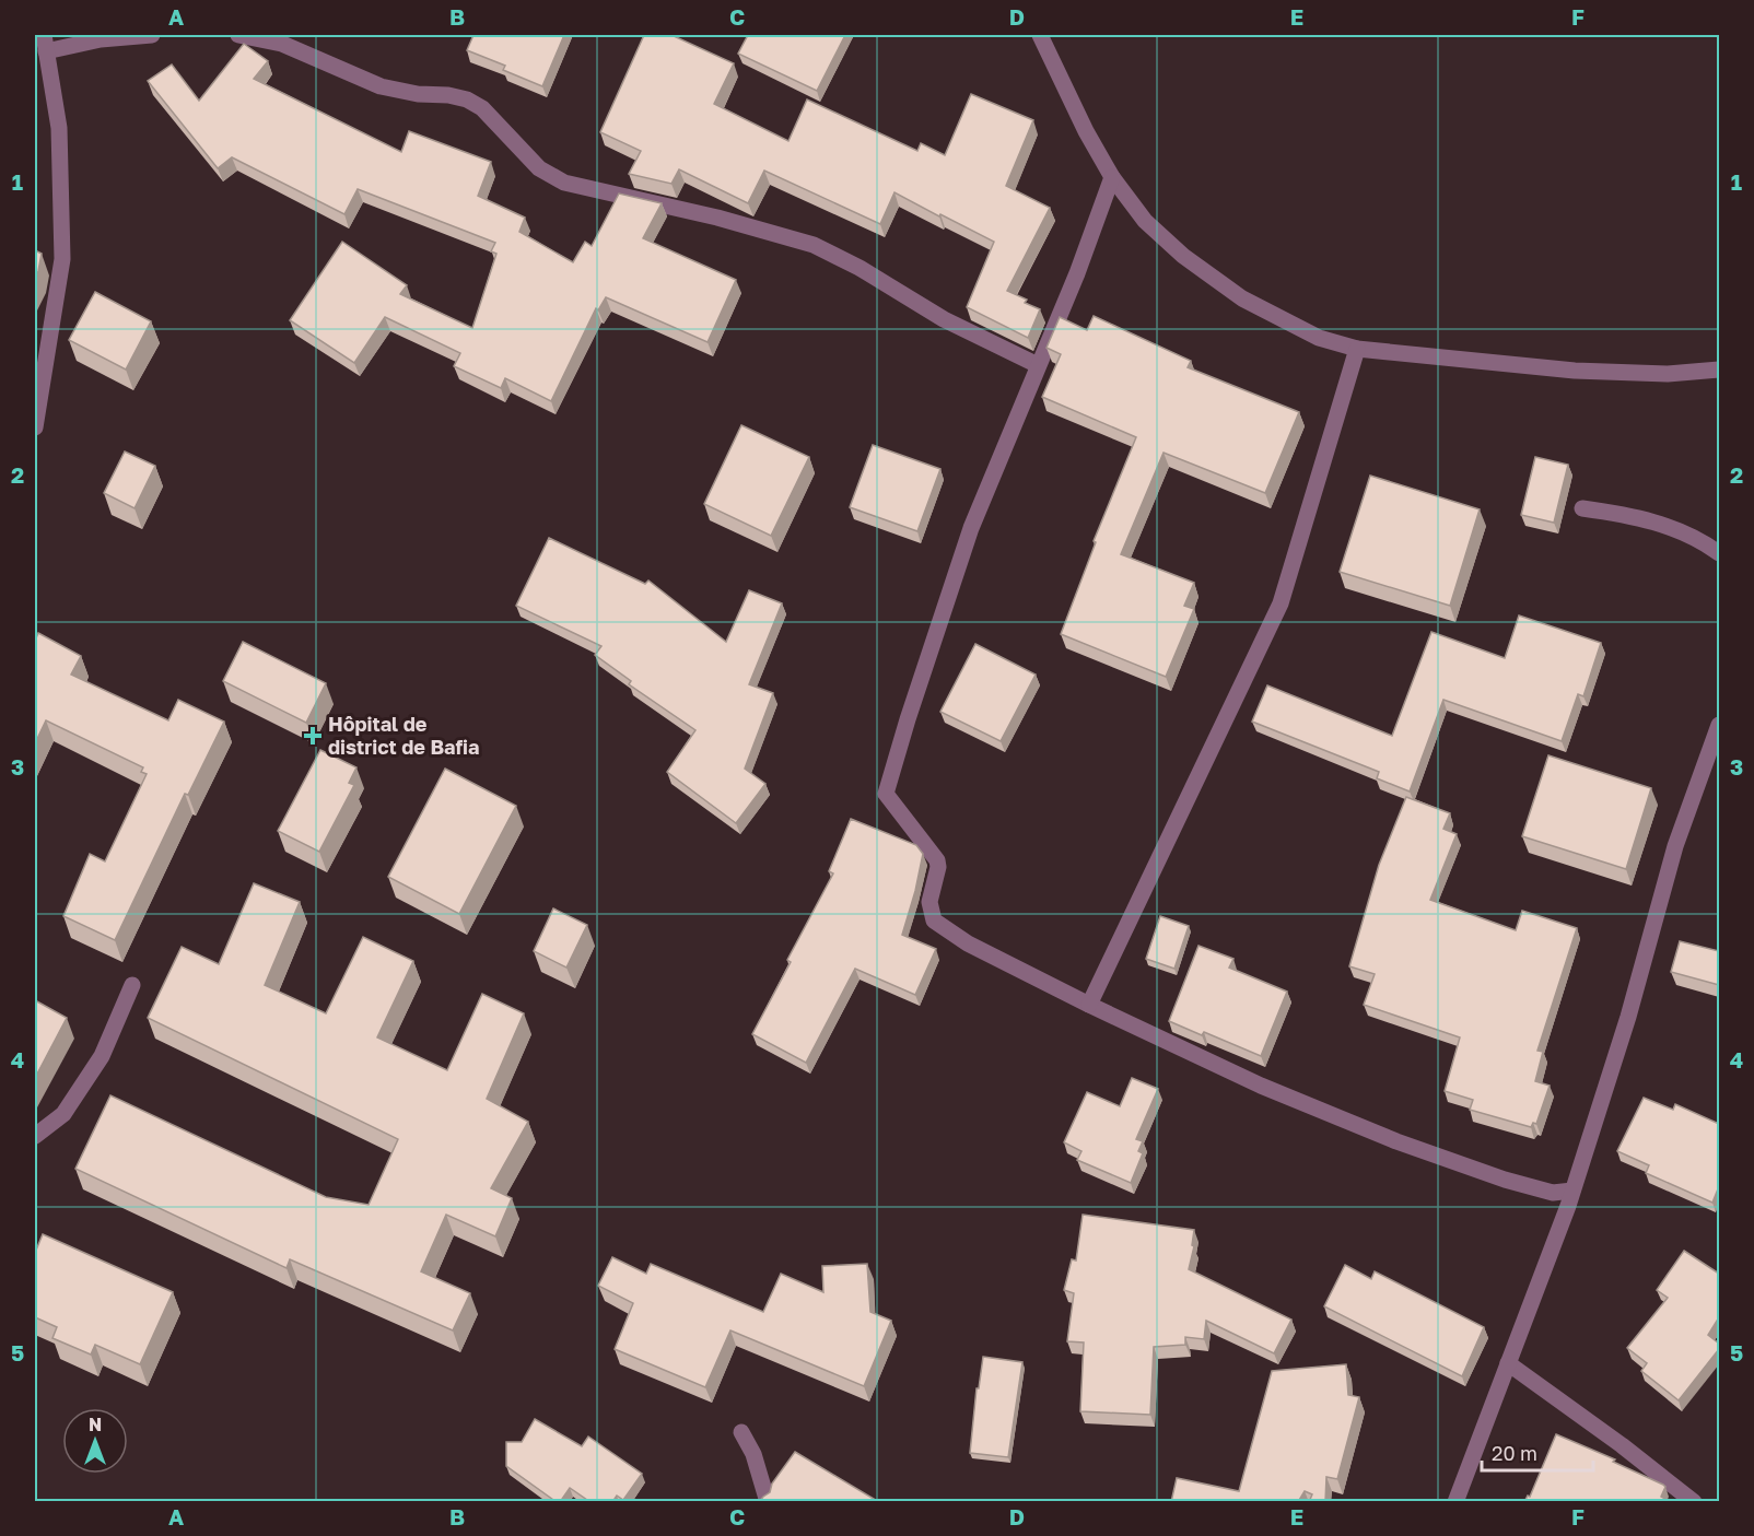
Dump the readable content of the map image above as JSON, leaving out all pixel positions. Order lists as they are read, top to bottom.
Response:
{
  "places": {
    "health": ["Hôpital de district de Bafia"]
  },
  "scale_bar": "20 m",
  "north": "top",
  "grid": {
    "columns": [
      "A",
      "B",
      "C",
      "D",
      "E",
      "F"
    ],
    "rows": [
      "1",
      "2",
      "3",
      "4",
      "5"
    ]
  }
}
